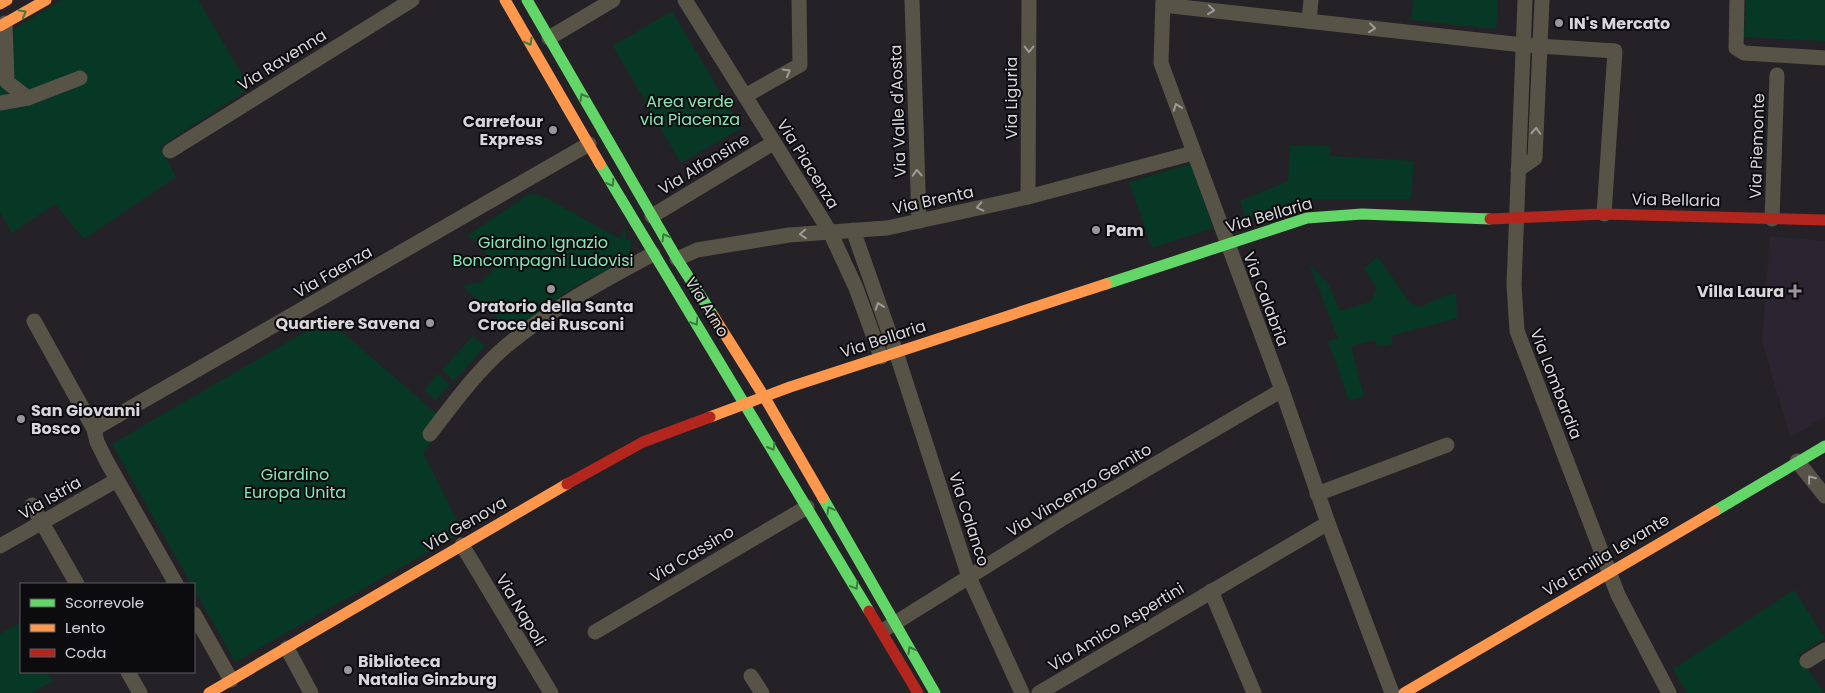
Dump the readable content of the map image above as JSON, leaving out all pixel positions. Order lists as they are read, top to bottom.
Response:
{
  "streets": {
    "street": [
      "Via Ravenna",
      "Via Liguria",
      "Via Valle d'Aosta",
      "Via Piemonte",
      "Via Alfonsine",
      "Via Piacenza",
      "Via Brenta",
      "Via Bellaria",
      "Via Faenza",
      "Via Calabria",
      "Via Arno",
      "Via Lombardia",
      "Via Vincenzo Gemito",
      "Via Istria",
      "Via Calanco",
      "Via Genova",
      "Via Cassino",
      "Via Emilia Levante",
      "Via Napoli",
      "Via Amico Aspertini"
    ]
  },
  "crossings": [
    ["Via Liguria", "Via Brenta"],
    ["Via Valle d'Aosta", "Via Brenta"],
    ["Via Piemonte", "Via Bellaria"],
    ["Via Alfonsine", "Via Piacenza"],
    ["Via Alfonsine", "Via Arno"],
    ["Via Piacenza", "Via Brenta"],
    ["Via Piacenza", "Via Bellaria"],
    ["Via Brenta", "Via Calabria"],
    ["Via Brenta", "Via Arno"],
    ["Via Bellaria", "Via Calabria"],
    ["Via Bellaria", "Via Arno"],
    ["Via Bellaria", "Via Lombardia"],
    ["Via Bellaria", "Via Calanco"],
    ["Via Bellaria", "Via Genova"],
    ["Via Faenza", "Via Arno"],
    ["Via Calabria", "Via Vincenzo Gemito"],
    ["Via Calabria", "Via Amico Aspertini"],
    ["Via Arno", "Via Vincenzo Gemito"],
    ["Via Arno", "Via Genova"],
    ["Via Arno", "Via Cassino"],
    ["Via Lombardia", "Via Emilia Levante"],
    ["Via Vincenzo Gemito", "Via Calanco"],
    ["Via Genova", "Via Napoli"]
  ],
  "one_way": ["Via Liguria", "Via Valle d'Aosta", "Via Brenta"],
  "parks": ["Area verde via Piacenza", "Giardino Ignazio Boncompagni Ludovisi", "Giardino Europa Unita"],
  "places": {
    "other": [
      "IN's Mercato",
      "Carrefour Express",
      "Pam",
      "Oratorio della Santa Croce dei Rusconi",
      "Quartiere Savena",
      "San Giovanni Bosco",
      "Biblioteca Natalia Ginzburg"
    ],
    "health": ["Villa Laura"]
  },
  "legend": ["Scorrevole", "Lento", "Coda"]
}
